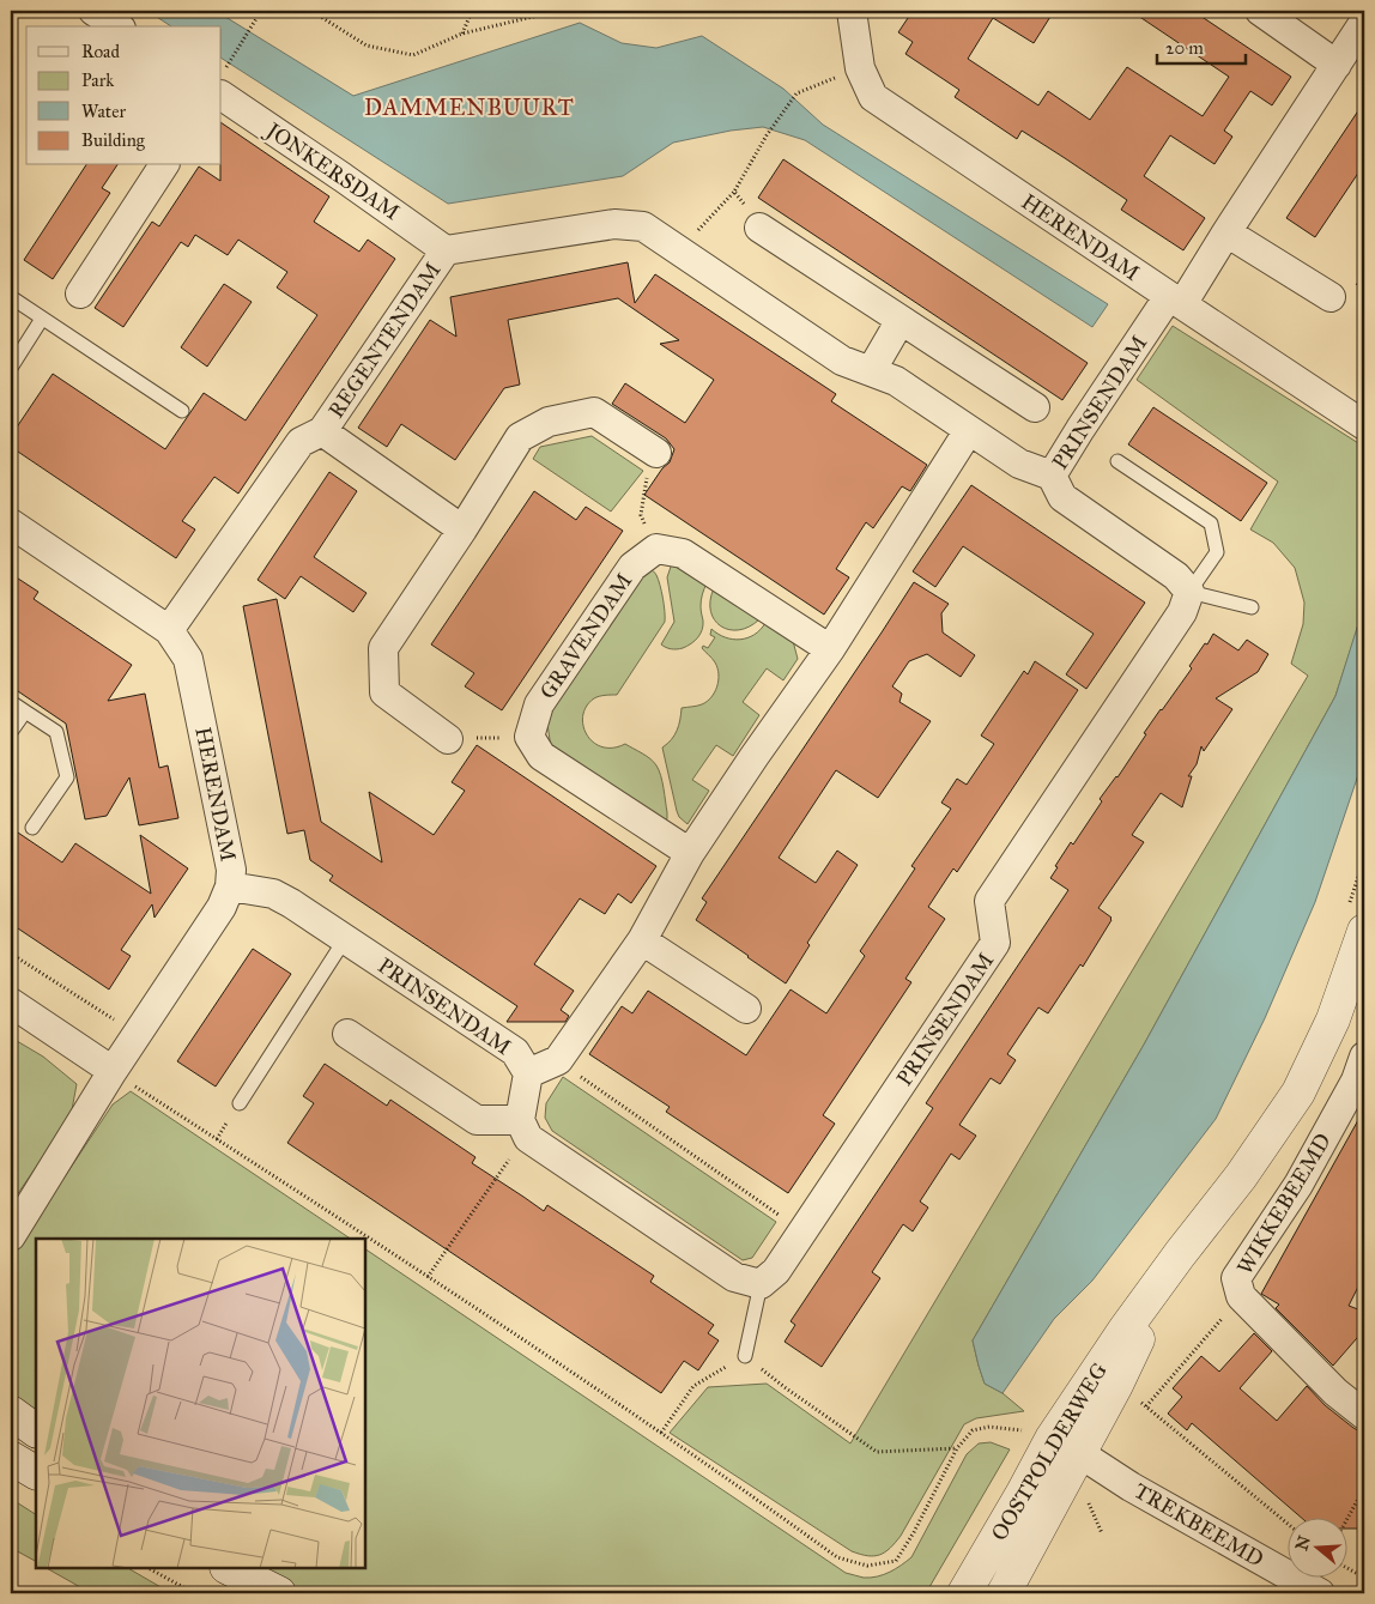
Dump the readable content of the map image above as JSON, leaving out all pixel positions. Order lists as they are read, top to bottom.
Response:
{
  "streets": {
    "street": [
      "JONKERSDAM",
      "HERENDAM",
      "REGENTENDAM",
      "PRINSENDAM",
      "GRAVENDAM",
      "WIKKEBEEMD",
      "OOSTPOLDERWEG",
      "TREKBEEMD"
    ]
  },
  "crossings": [
    ["JONKERSDAM", "REGENTENDAM"],
    ["HERENDAM", "REGENTENDAM"],
    ["HERENDAM", "PRINSENDAM"],
    ["REGENTENDAM", "PRINSENDAM"],
    ["OOSTPOLDERWEG", "TREKBEEMD"]
  ],
  "districts": ["DAMMENBUURT"],
  "legend": [
    "Road",
    "Park",
    "Water",
    "Building"
  ],
  "scale_bar": "20 m",
  "north": "left"
}
